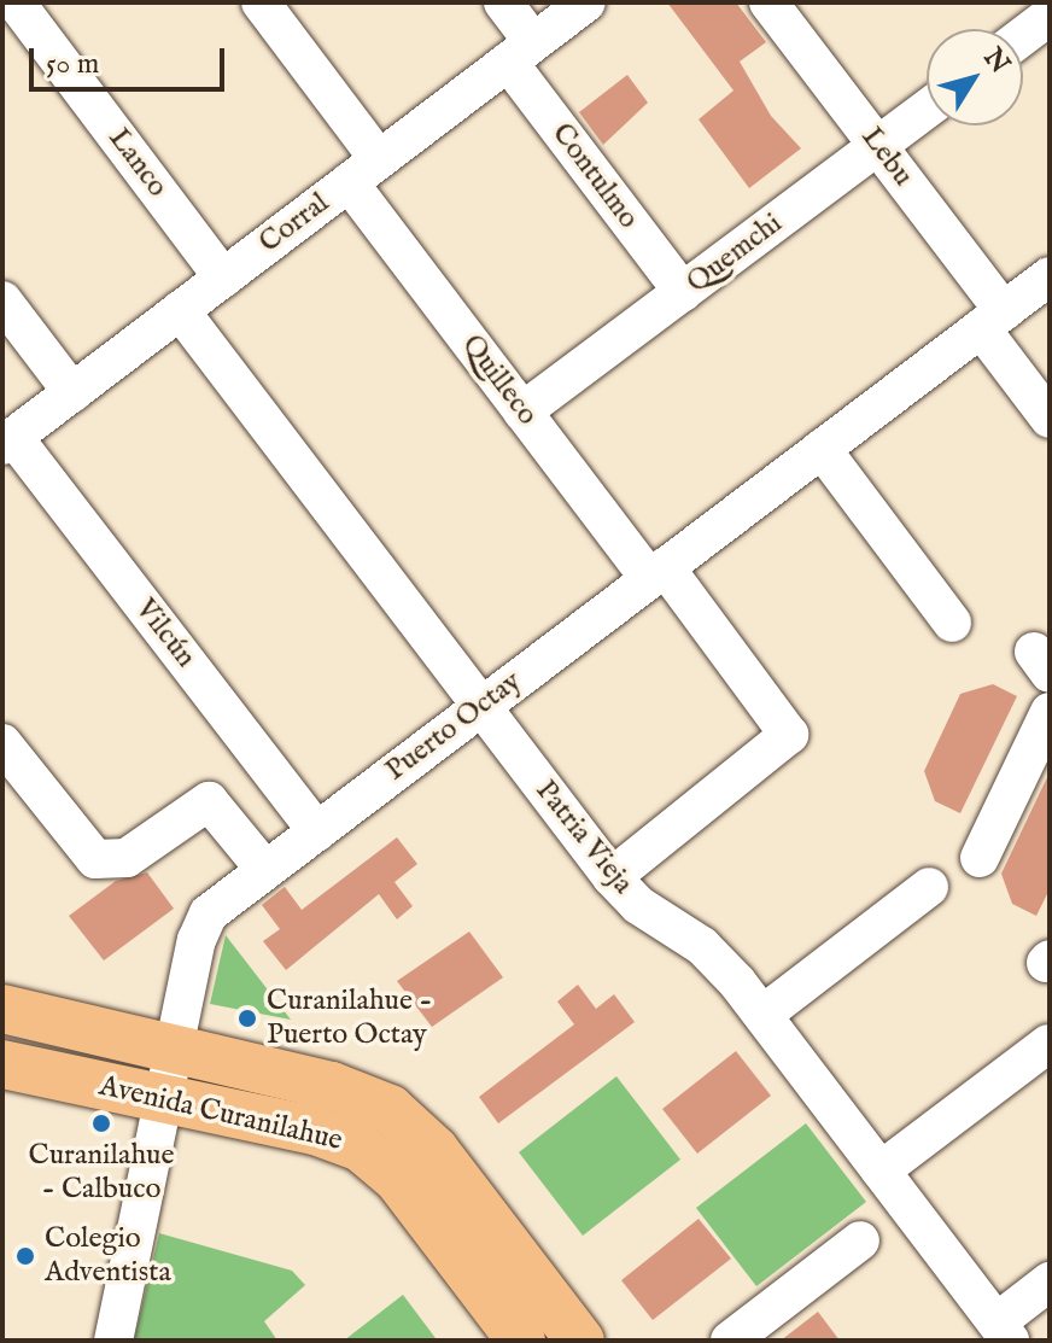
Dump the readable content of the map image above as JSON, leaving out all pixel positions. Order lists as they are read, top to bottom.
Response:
{
  "streets": {
    "main road": ["Avenida Curanilahue"],
    "street": [
      "Lebu",
      "Lanco",
      "Contulmo",
      "Corral",
      "Quemchi",
      "Quilleco",
      "Vilcún",
      "Puerto Octay",
      "Patria Vieja"
    ]
  },
  "crossings": [
    ["Lebu", "Quemchi"],
    ["Lebu", "Puerto Octay"],
    ["Lanco", "Corral"],
    ["Contulmo", "Corral"],
    ["Contulmo", "Quemchi"],
    ["Corral", "Quilleco"],
    ["Corral", "Vilcún"],
    ["Corral", "Patria Vieja"],
    ["Quemchi", "Quilleco"],
    ["Quilleco", "Puerto Octay"],
    ["Quilleco", "Patria Vieja"],
    ["Vilcún", "Puerto Octay"],
    ["Puerto Octay", "Patria Vieja"],
    ["Puerto Octay", "Avenida Curanilahue"]
  ],
  "places": ["Curanilahue - Puerto Octay", "Curanilahue - Calbuco", "Colegio Adventista"],
  "scale_bar": "50 m",
  "north": "top right"
}
